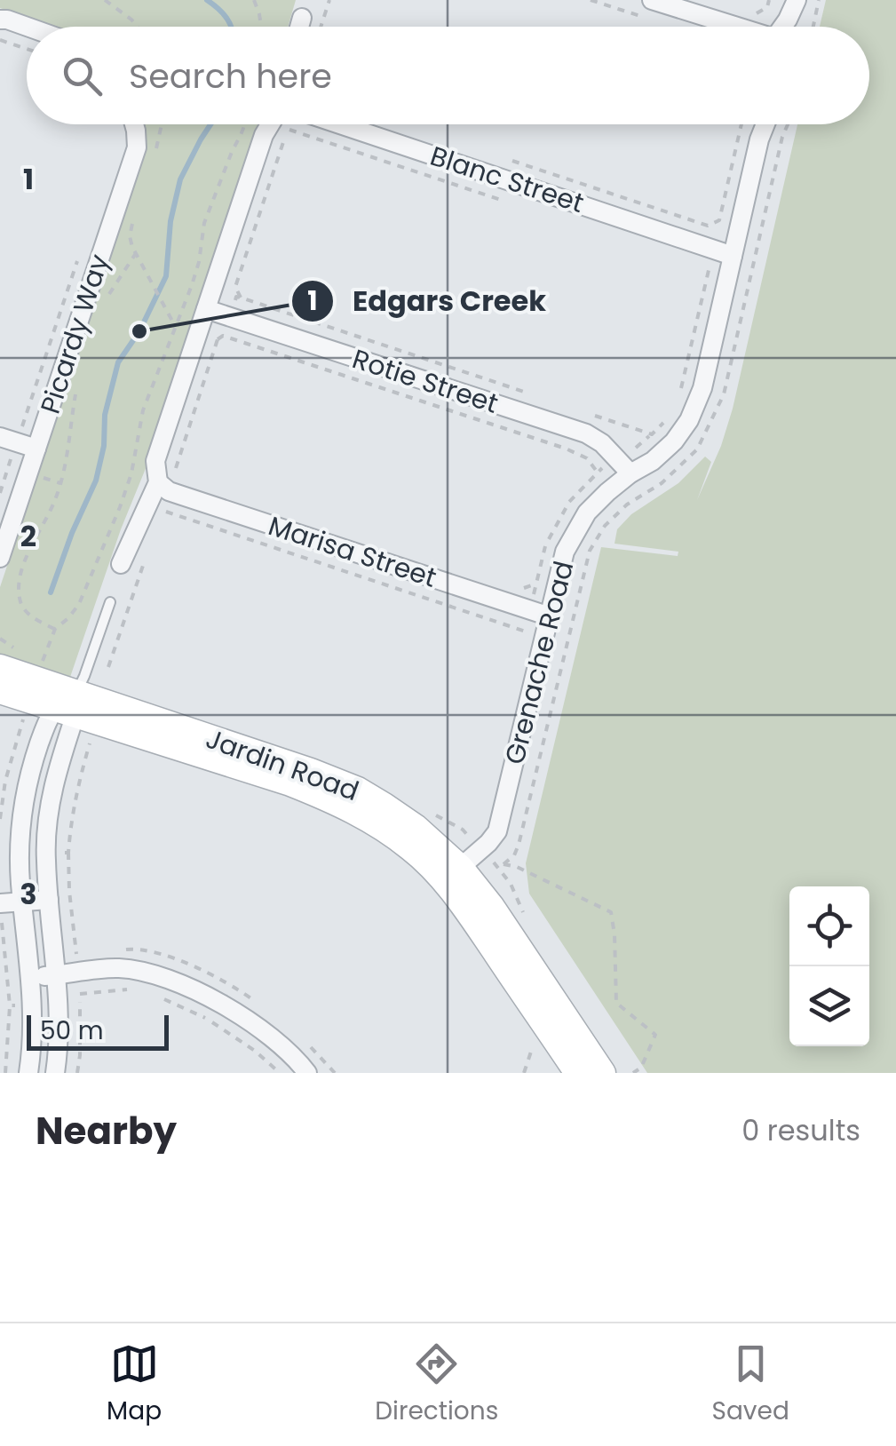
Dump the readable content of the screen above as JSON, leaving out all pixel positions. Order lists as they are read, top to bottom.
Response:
{
  "streets": {
    "street": [
      "Blanc Street",
      "Picardy Way",
      "Rotie Street",
      "Marisa Street",
      "Grenache Road",
      "Jardin Road"
    ]
  },
  "crossings": [
    ["Blanc Street", "Grenache Road"],
    ["Rotie Street", "Grenache Road"],
    ["Marisa Street", "Grenache Road"],
    ["Grenache Road", "Jardin Road"]
  ],
  "places": ["Edgars Creek"],
  "scale_bar": "50 m",
  "page": {
    "search": "Search here",
    "scale": "50 m",
    "heading": ["Nearby", "0 results"],
    "nav": ["Map", "Directions", "Saved"]
  },
  "grid": {
    "rows": ["1", "2", "3"]
  }
}
